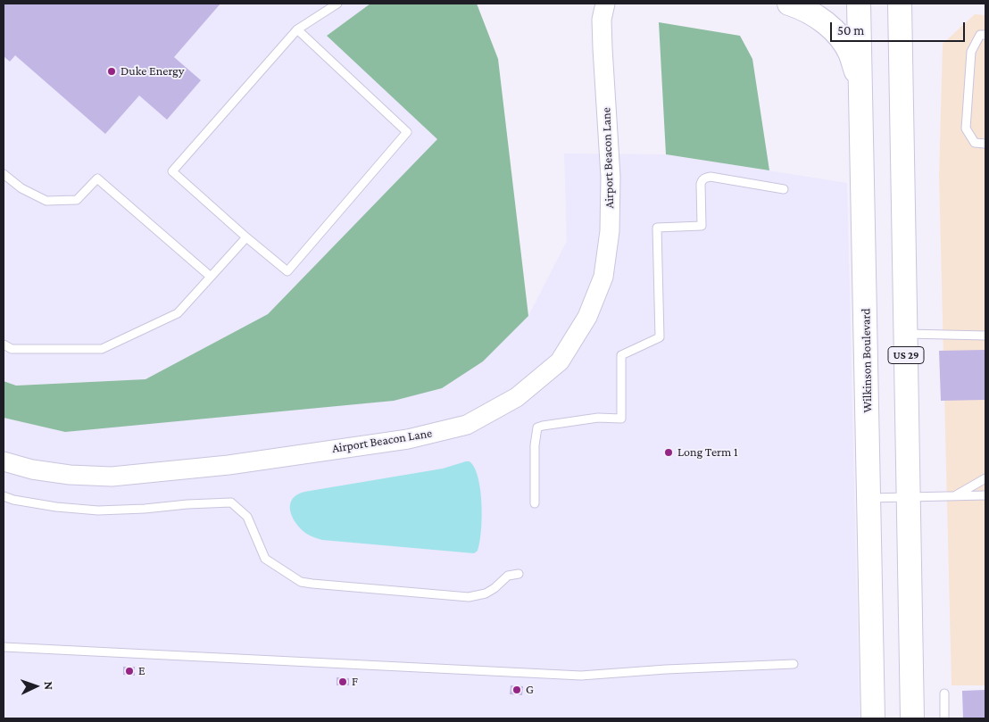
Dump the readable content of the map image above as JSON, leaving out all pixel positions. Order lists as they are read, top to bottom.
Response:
{
  "streets": {
    "main road": ["US 29", "Wilkinson Boulevard"],
    "street": ["Airport Beacon Lane"]
  },
  "places": [
    "Duke Energy",
    "Long Term 1",
    "E",
    "F",
    "G"
  ],
  "scale_bar": "50 m",
  "north": "right"
}
